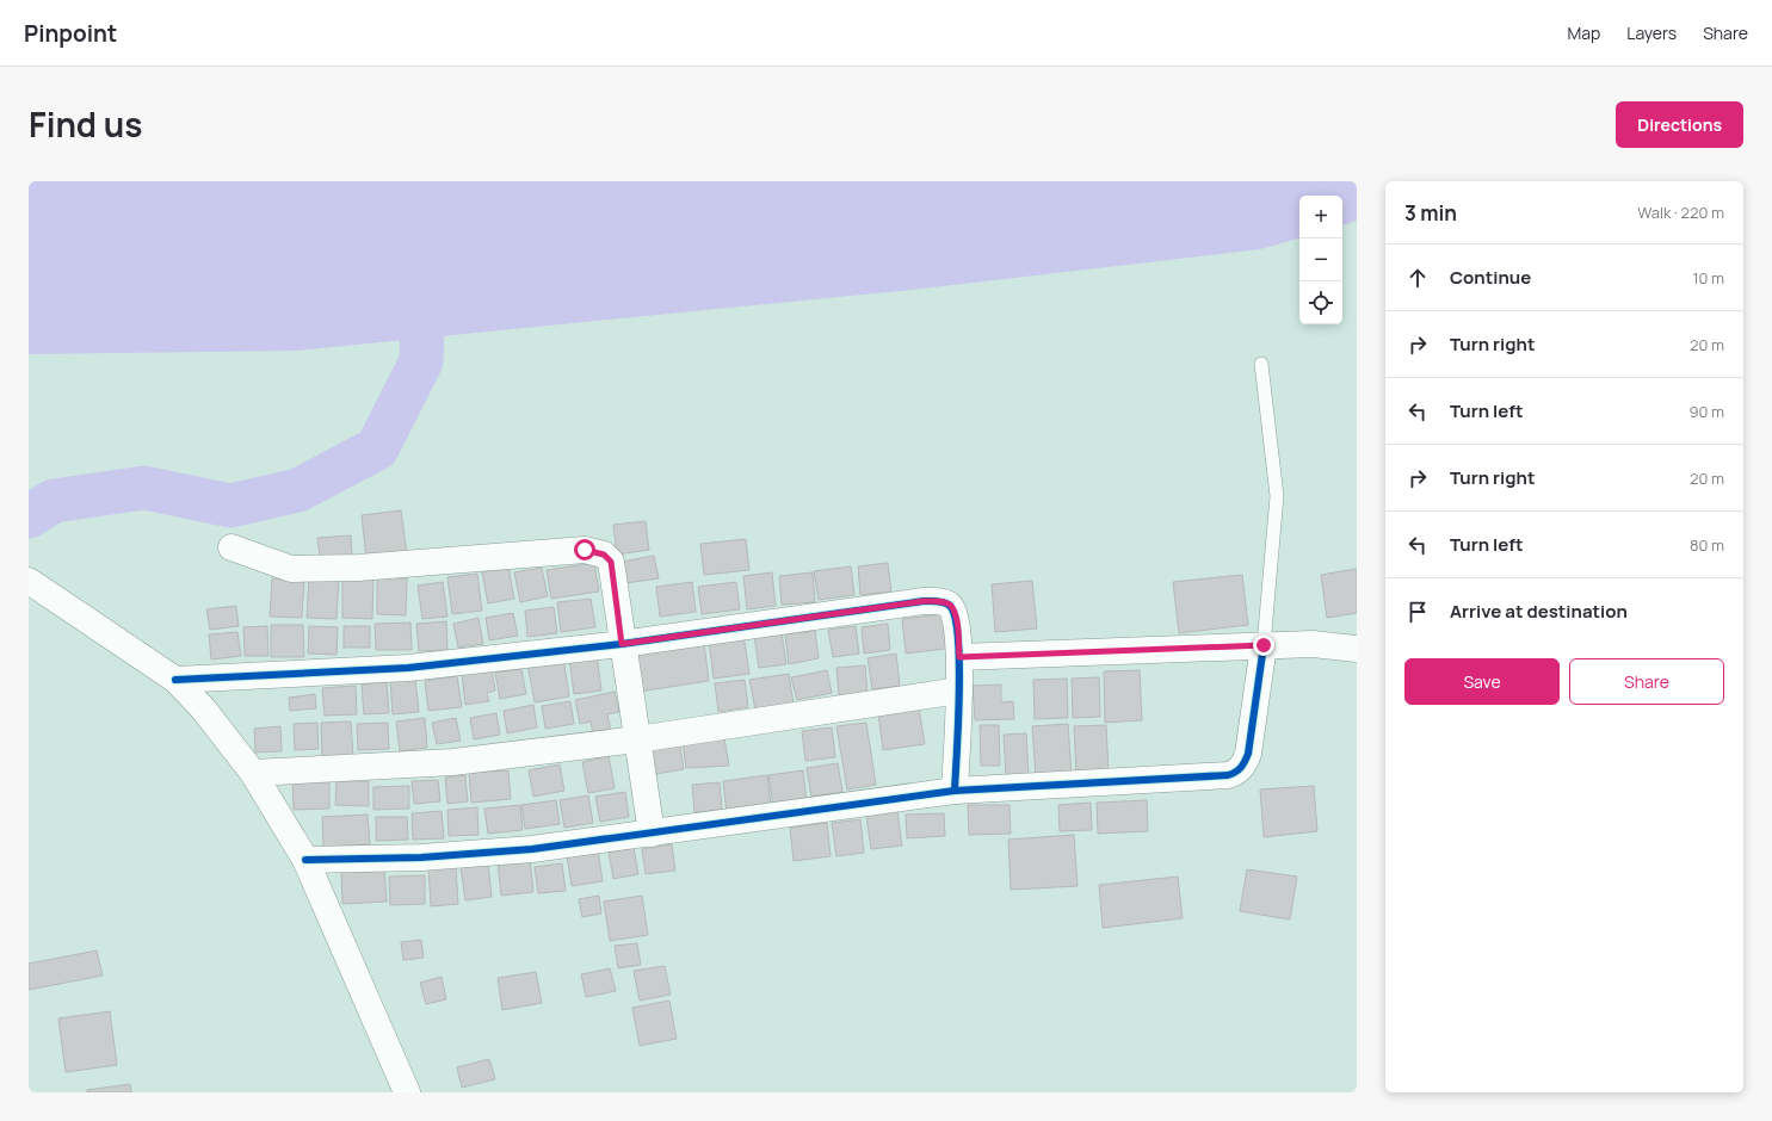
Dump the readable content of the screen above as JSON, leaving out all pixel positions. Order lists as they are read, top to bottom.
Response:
{
  "page": {
    "header": "Pinpoint",
    "nav": ["Map", "Layers", "Share"],
    "title": "Find us",
    "buttons": [
      "Directions",
      ["Save", "Share"]
    ],
    "heading": ["3 min", "Walk · 220 m"],
    "map_buttons": ["+", "−"],
    "list": [
      ["Continue", "10 m"],
      ["Turn right", "20 m"],
      ["Turn left", "90 m"],
      ["Turn right", "20 m"],
      ["Turn left", "80 m"],
      "Arrive at destination"
    ]
  }
}
